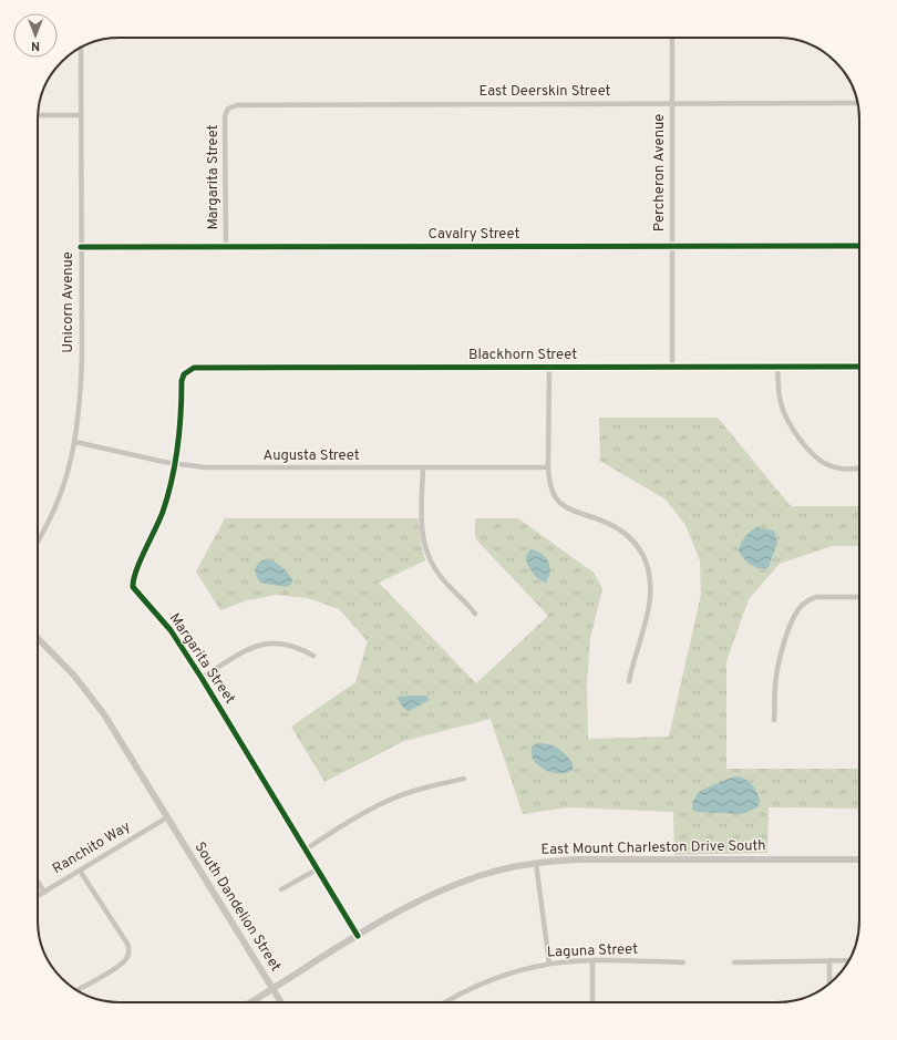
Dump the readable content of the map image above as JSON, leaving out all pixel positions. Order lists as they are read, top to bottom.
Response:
{
  "streets": {
    "street": [
      "East Deerskin Street",
      "Percheron Avenue",
      "Margarita Street",
      "Cavalry Street",
      "Unicorn Avenue",
      "Blackhorn Street",
      "Augusta Street",
      "Ranchito Way",
      "East Mount Charleston Drive South",
      "South Dandelion Street",
      "Laguna Street"
    ]
  },
  "crossings": [
    ["East Deerskin Street", "Percheron Avenue"],
    ["East Deerskin Street", "Margarita Street"],
    ["Percheron Avenue", "Cavalry Street"],
    ["Percheron Avenue", "Blackhorn Street"],
    ["Margarita Street", "Cavalry Street"],
    ["Margarita Street", "Blackhorn Street"],
    ["Margarita Street", "Augusta Street"],
    ["Margarita Street", "East Mount Charleston Drive South"],
    ["Cavalry Street", "Unicorn Avenue"],
    ["Unicorn Avenue", "Augusta Street"],
    ["Ranchito Way", "South Dandelion Street"],
    ["East Mount Charleston Drive South", "South Dandelion Street"]
  ],
  "north": "bottom"
}
